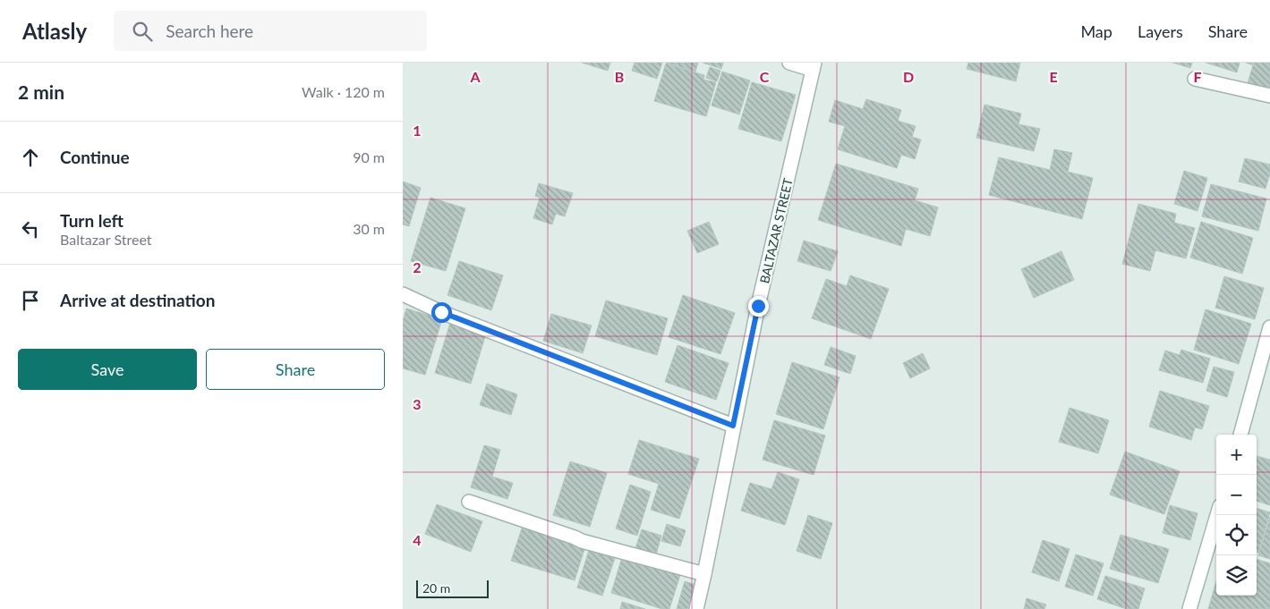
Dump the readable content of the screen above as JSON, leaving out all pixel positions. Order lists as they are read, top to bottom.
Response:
{
  "streets": {
    "street": ["BALTAZAR STREET"]
  },
  "scale_bar": "20 m",
  "page": {
    "header": "Atlasly",
    "search": "Search here",
    "nav": ["Map", "Layers", "Share"],
    "heading": ["2 min", "Walk · 120 m"],
    "list": [
      ["Continue", "90 m"],
      ["Turn left", "Baltazar Street", "30 m"],
      "Arrive at destination"
    ],
    "buttons": ["Save", "Share"],
    "map_buttons": ["+", "−"],
    "scale": "20 m"
  },
  "grid": {
    "columns": [
      "A",
      "B",
      "C",
      "D",
      "E",
      "F"
    ],
    "rows": [
      "1",
      "2",
      "3",
      "4"
    ]
  }
}
